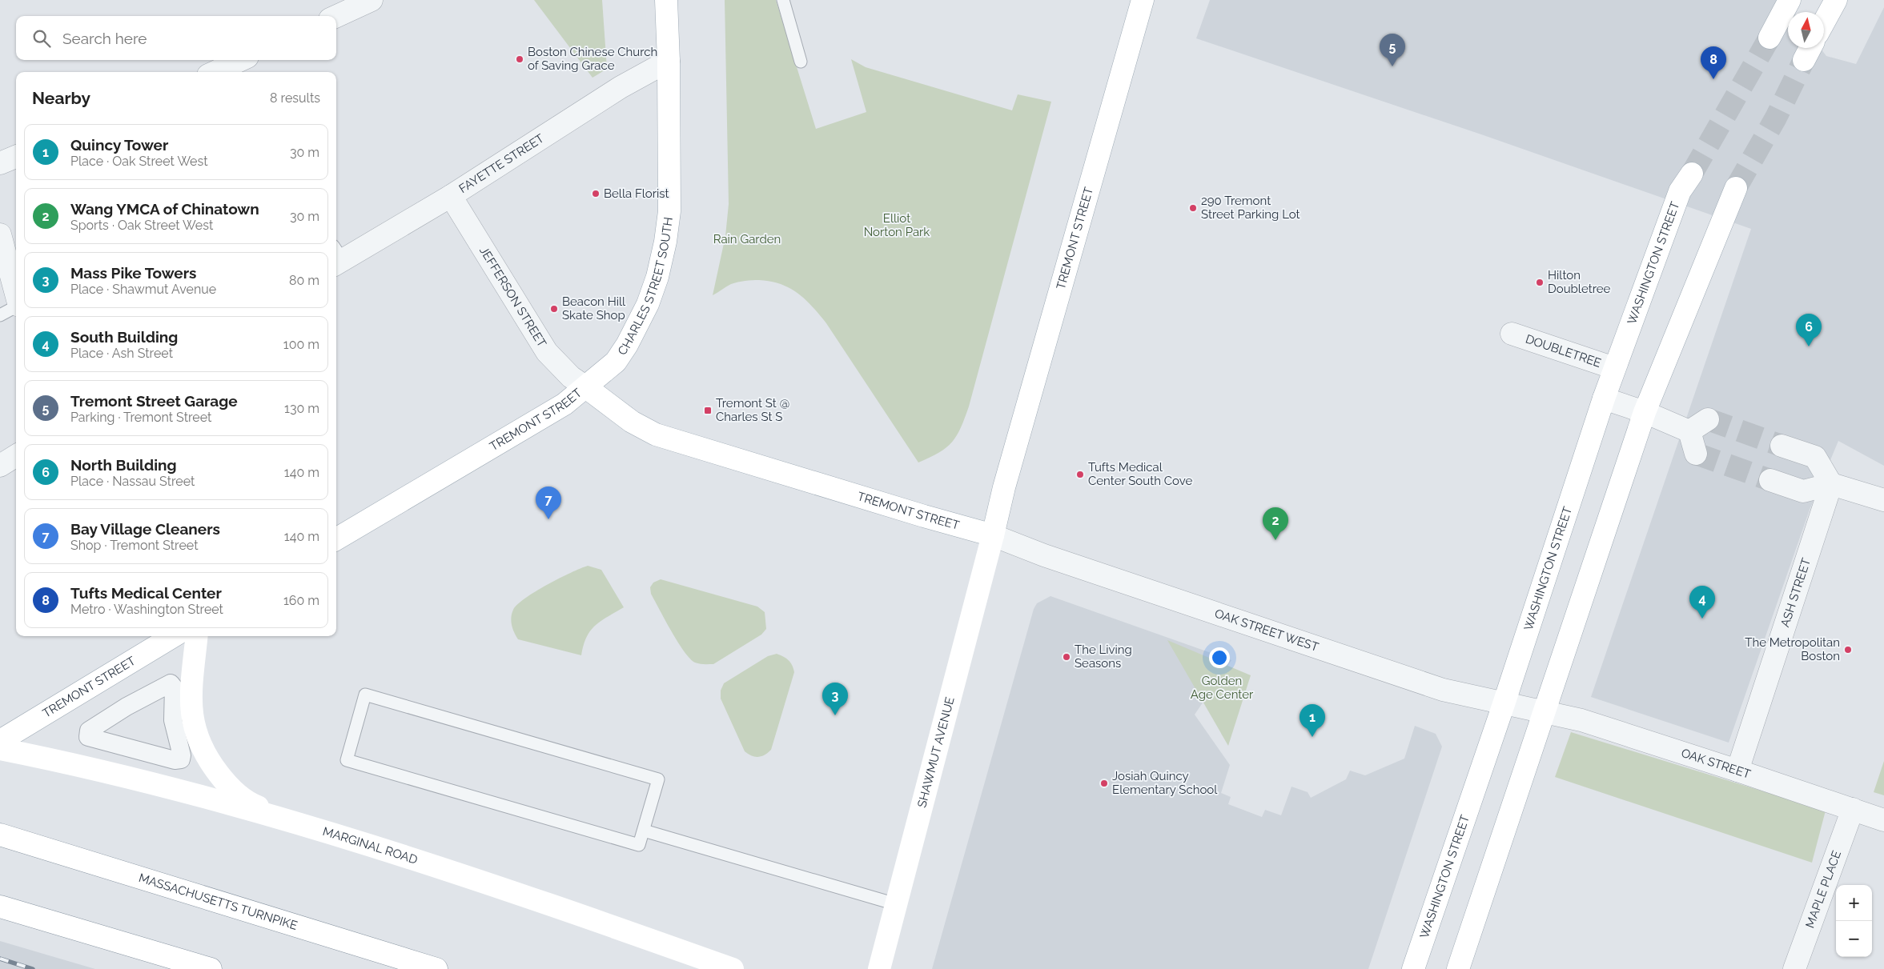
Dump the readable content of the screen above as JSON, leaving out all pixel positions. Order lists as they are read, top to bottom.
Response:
{
  "streets": {
    "main road": [
      "TREMONT STREET",
      "WASHINGTON STREET",
      "CHARLES STREET SOUTH",
      "SHAWMUT AVENUE",
      "MARGINAL ROAD",
      "MASSACHUSETTS TURNPIKE"
    ],
    "street": [
      "FAYETTE STREET",
      "JEFFERSON STREET",
      "DOUBLETREE",
      "ASH STREET",
      "OAK STREET WEST",
      "OAK STREET",
      "MAPLE PLACE"
    ]
  },
  "crossings": [
    ["FAYETTE STREET", "CHARLES STREET SOUTH"],
    ["FAYETTE STREET", "JEFFERSON STREET"],
    ["TREMONT STREET", "CHARLES STREET SOUTH"],
    ["TREMONT STREET", "JEFFERSON STREET"],
    ["TREMONT STREET", "OAK STREET WEST"],
    ["TREMONT STREET", "SHAWMUT AVENUE"],
    ["WASHINGTON STREET", "DOUBLETREE"],
    ["WASHINGTON STREET", "OAK STREET WEST"],
    ["CHARLES STREET SOUTH", "JEFFERSON STREET"],
    ["ASH STREET", "OAK STREET"],
    ["OAK STREET WEST", "SHAWMUT AVENUE"],
    ["OAK STREET WEST", "OAK STREET"],
    ["OAK STREET", "MAPLE PLACE"]
  ],
  "parks": ["Elliot Norton Park", "Rain Garden", "Golden Age Center"],
  "places": {
    "other": [
      "Boston Chinese Church of Saving Grace",
      "Bella Florist",
      "290 Tremont Street Parking Lot",
      "Hilton Doubletree",
      "Beacon Hill Skate Shop",
      "Tufts Medical Center South Cove",
      "The Metropolitan Boston",
      "The Living Seasons",
      "Josiah Quincy Elementary School"
    ],
    "transit": ["Tremont St @ Charles St S"]
  },
  "north": "top",
  "page": {
    "search": "Search here",
    "pins": [
      "5",
      "8",
      "6",
      "7",
      "2",
      "4",
      "3",
      "1"
    ],
    "heading": ["Nearby", "8 results"],
    "list": [
      {
        "mark": "1",
        "name": "Quincy Tower",
        "note": "Place · Oak Street West",
        "value": "30 m"
      },
      {
        "mark": "2",
        "name": "Wang YMCA of Chinatown",
        "note": "Sports · Oak Street West",
        "value": "30 m"
      },
      {
        "mark": "3",
        "name": "Mass Pike Towers",
        "note": "Place · Shawmut Avenue",
        "value": "80 m"
      },
      {
        "mark": "4",
        "name": "South Building",
        "note": "Place · Ash Street",
        "value": "100 m"
      },
      {
        "mark": "5",
        "name": "Tremont Street Garage",
        "note": "Parking · Tremont Street",
        "value": "130 m"
      },
      {
        "mark": "6",
        "name": "North Building",
        "note": "Place · Nassau Street",
        "value": "140 m"
      },
      {
        "mark": "7",
        "name": "Bay Village Cleaners",
        "note": "Shop · Tremont Street",
        "value": "140 m"
      },
      {
        "mark": "8",
        "name": "Tufts Medical Center",
        "note": "Metro · Washington Street",
        "value": "160 m"
      }
    ],
    "map_buttons": ["+", "−"]
  }
}
